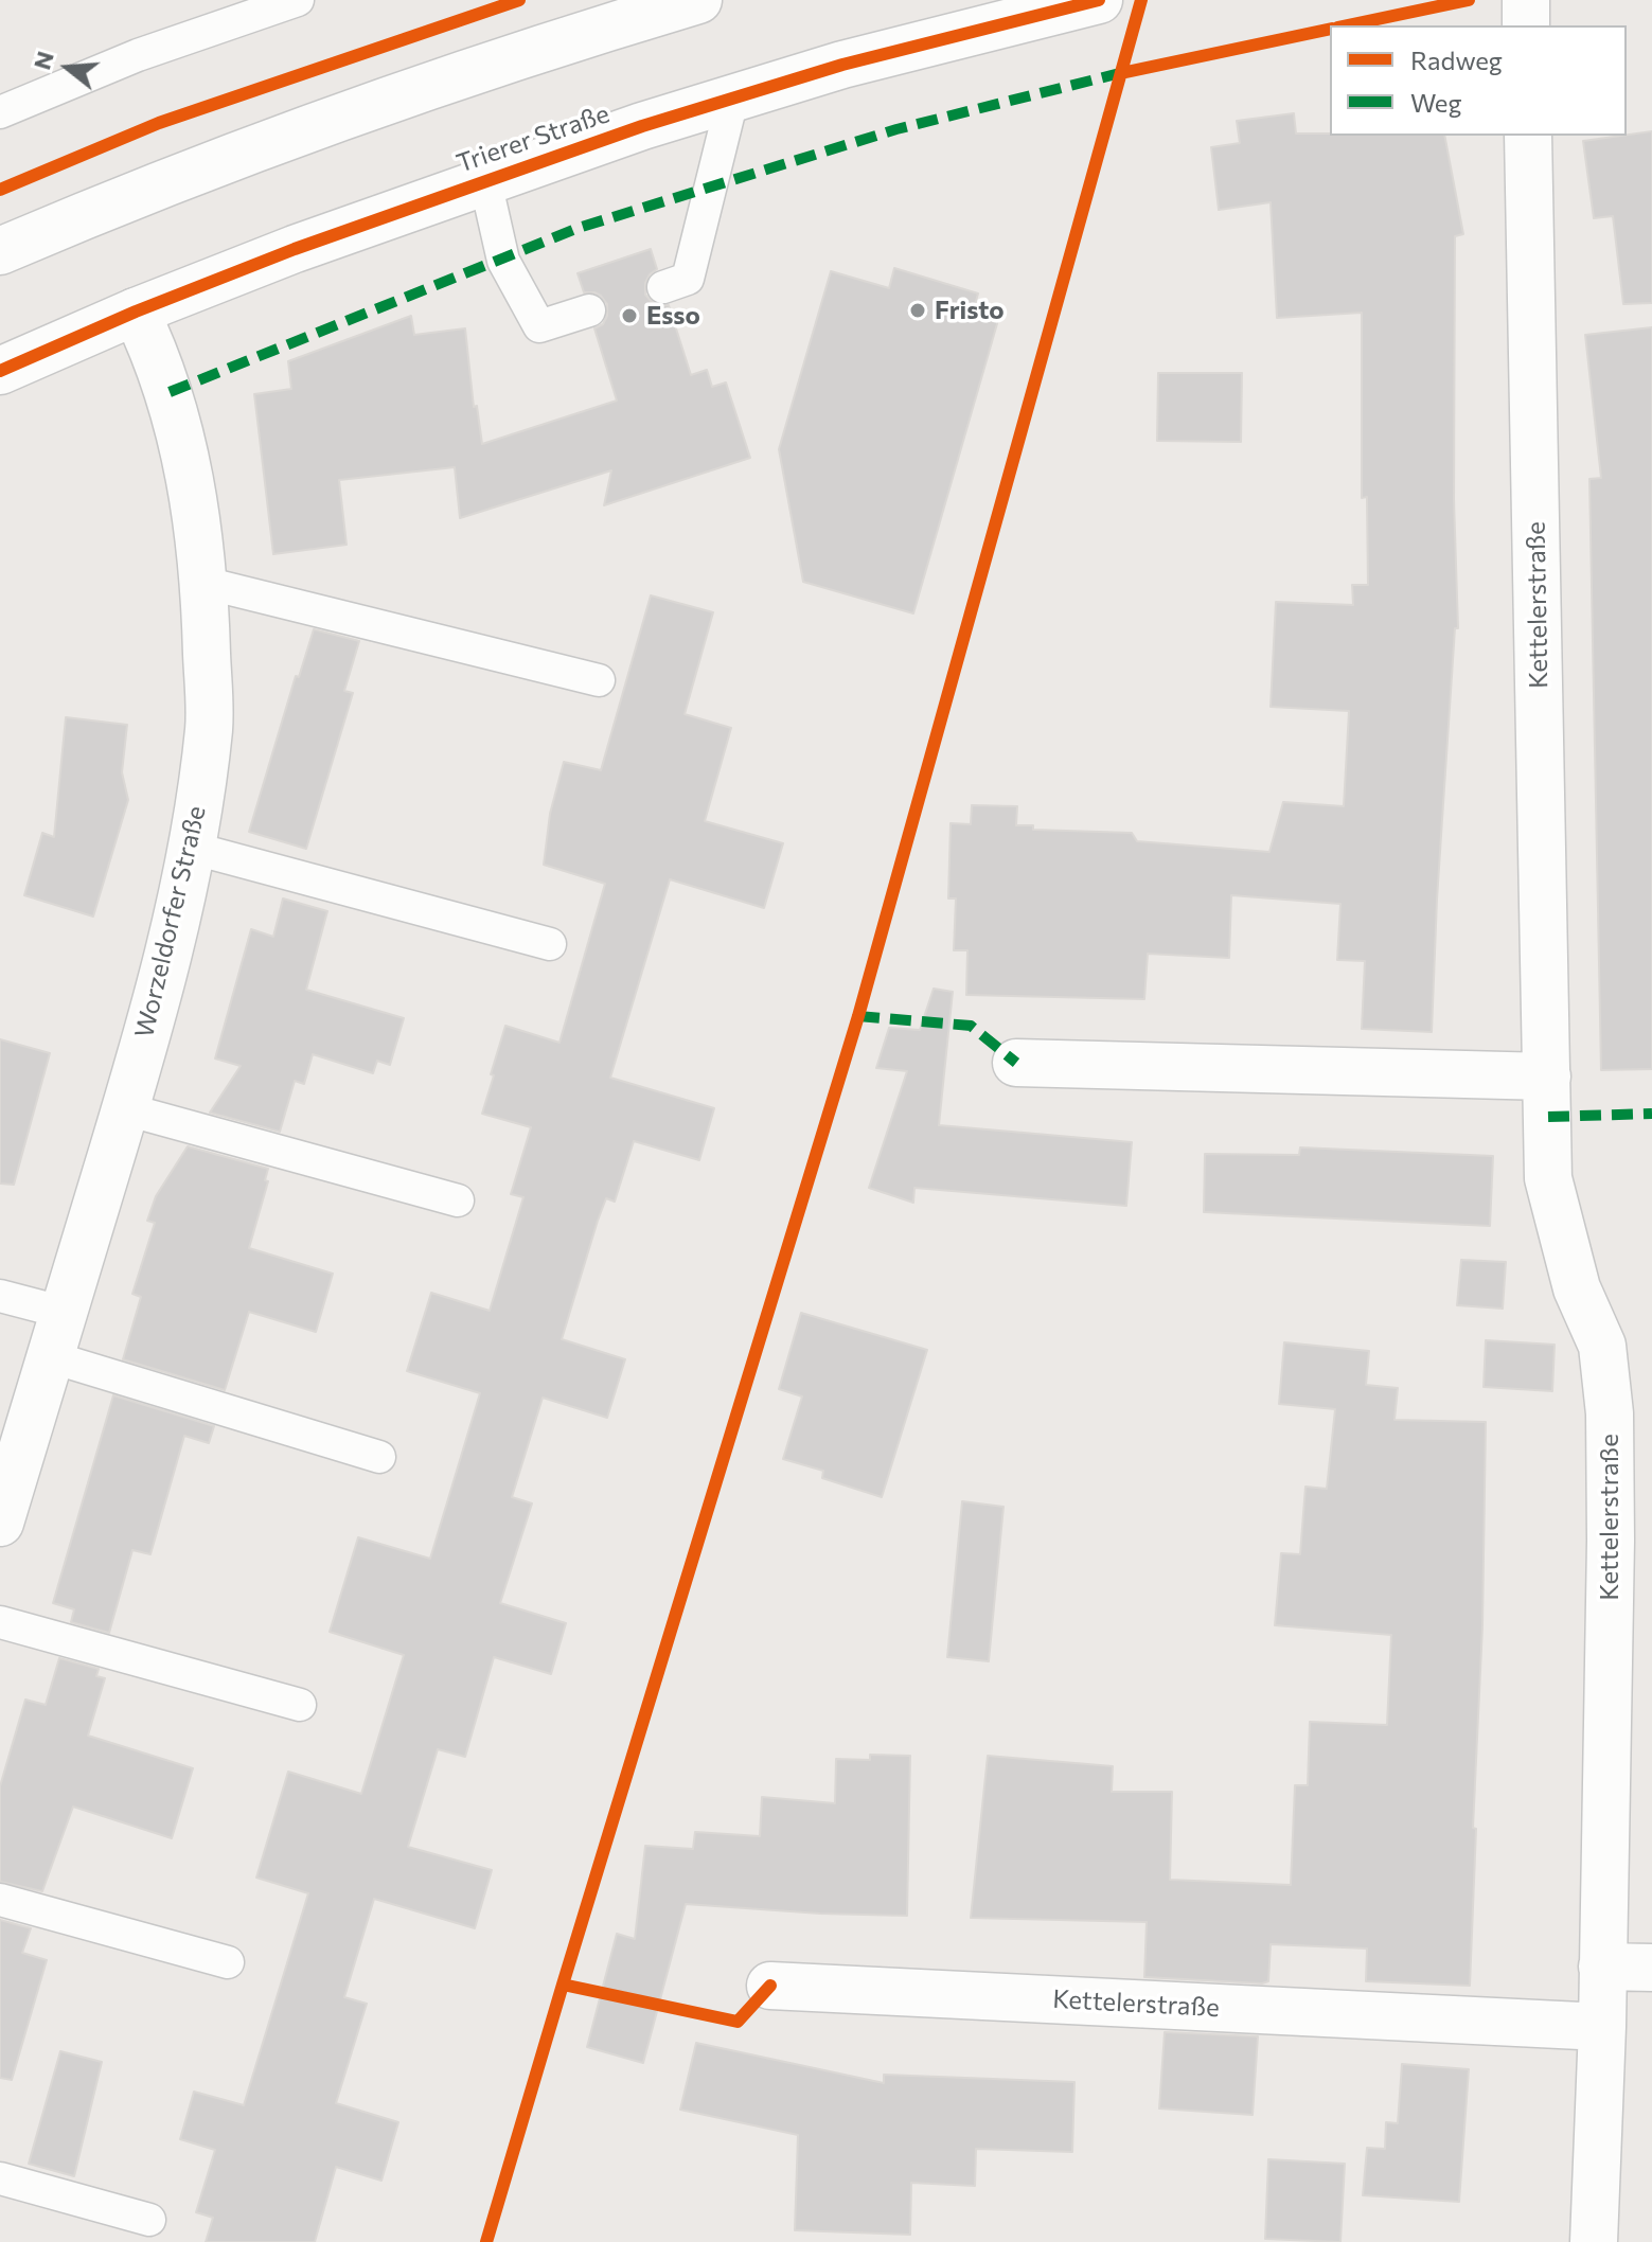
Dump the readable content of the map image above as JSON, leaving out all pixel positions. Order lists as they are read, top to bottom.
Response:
{
  "streets": {
    "street": ["Trierer Straße", "Kettelerstraße", "Worzeldorfer Straße"]
  },
  "crossings": [
    ["Trierer Straße", "Worzeldorfer Straße"]
  ],
  "places": ["Fristo", "Esso"],
  "legend": ["Radweg", "Weg"],
  "north": "left"
}
